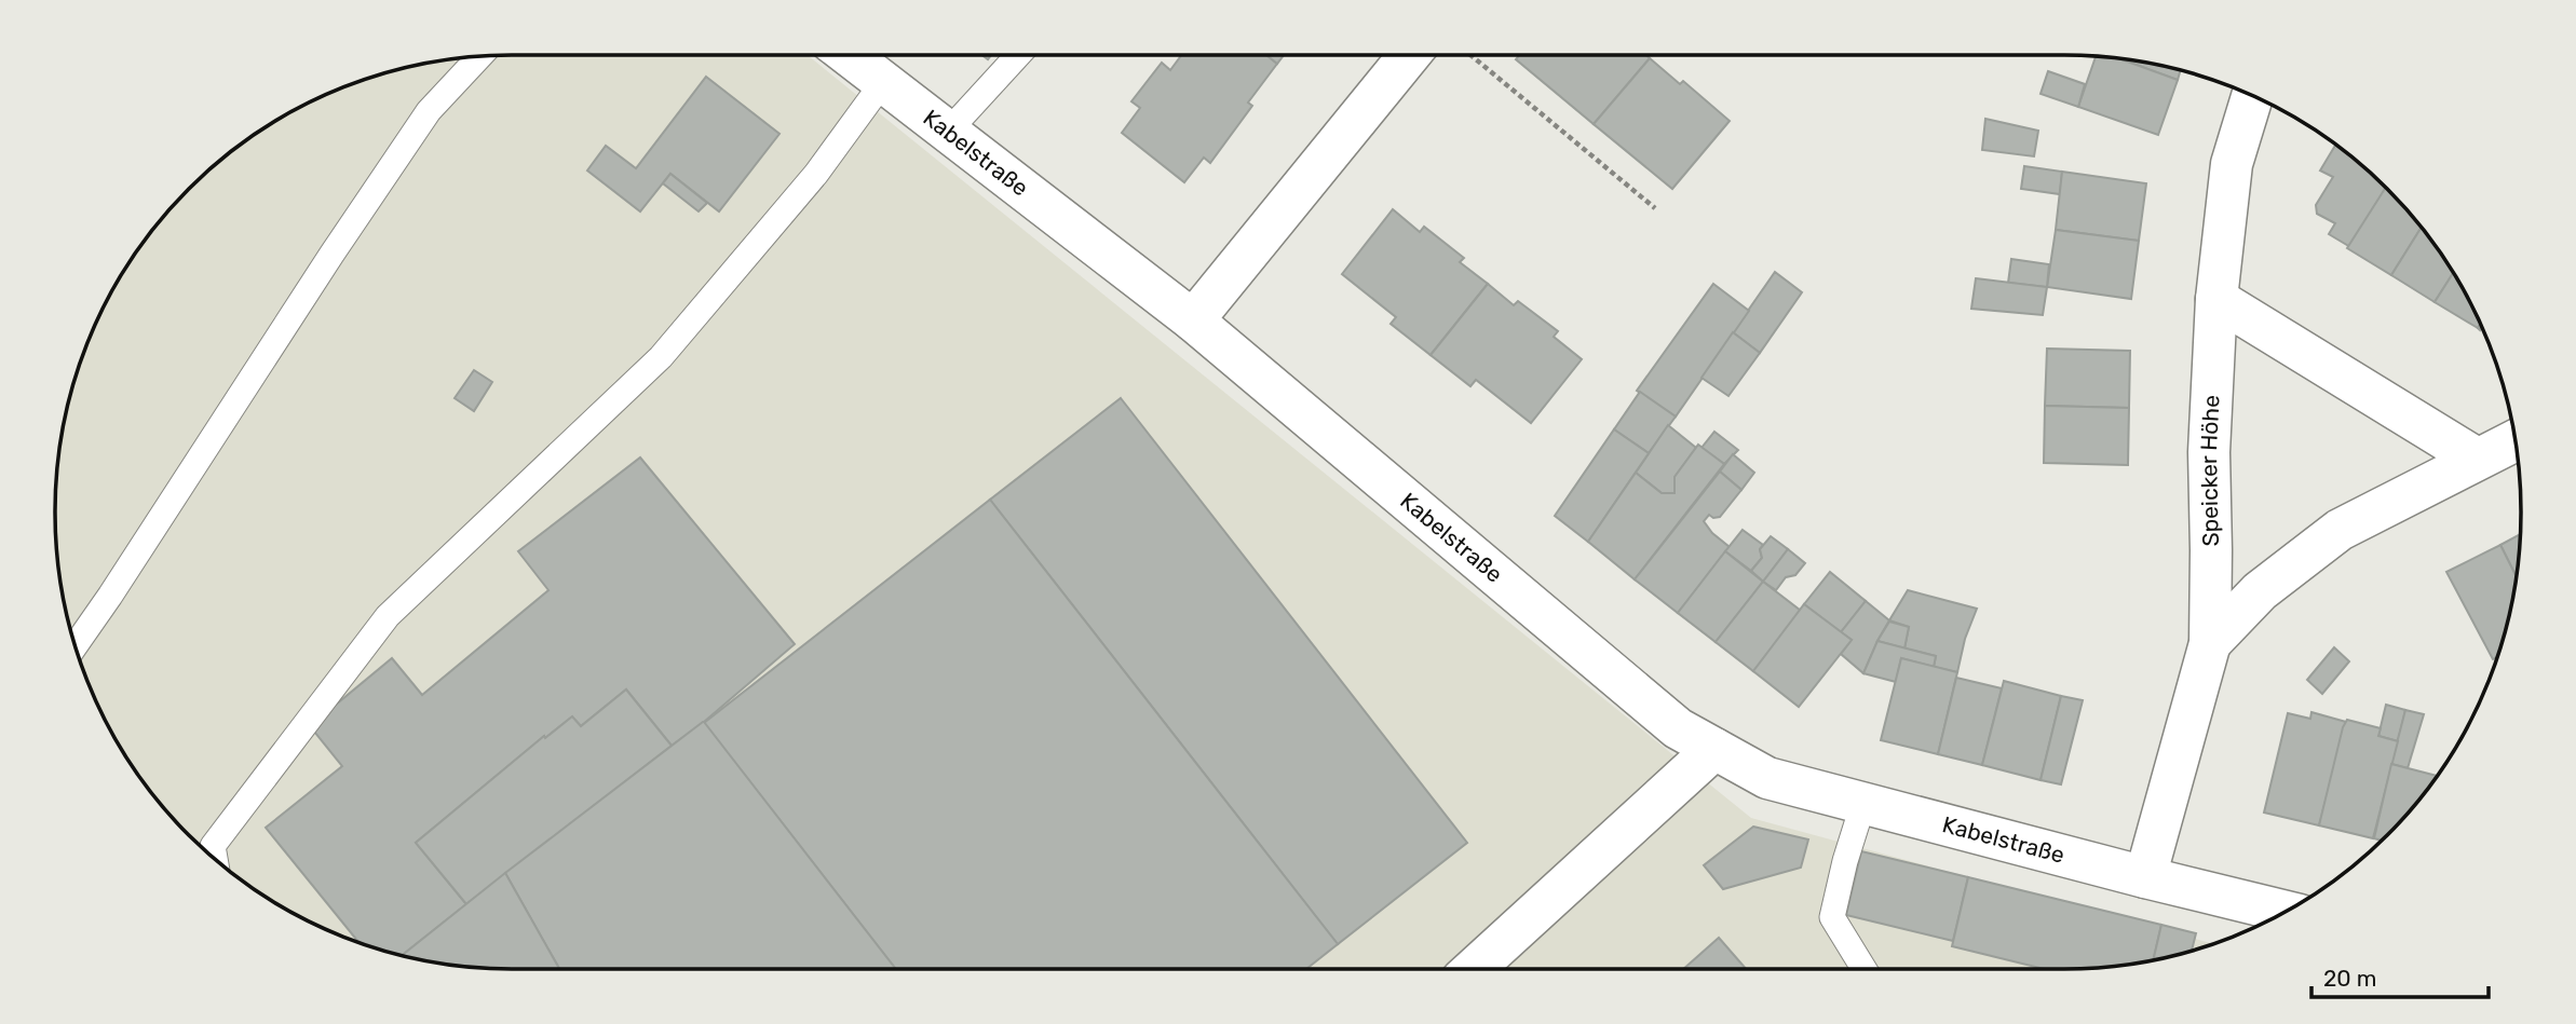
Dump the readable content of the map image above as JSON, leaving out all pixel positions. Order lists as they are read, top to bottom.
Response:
{
  "streets": {
    "street": ["Kabelstraße", "Speicker Höhe"]
  },
  "crossings": [
    ["Kabelstraße", "Speicker Höhe"]
  ],
  "scale_bar": "20 m"
}
